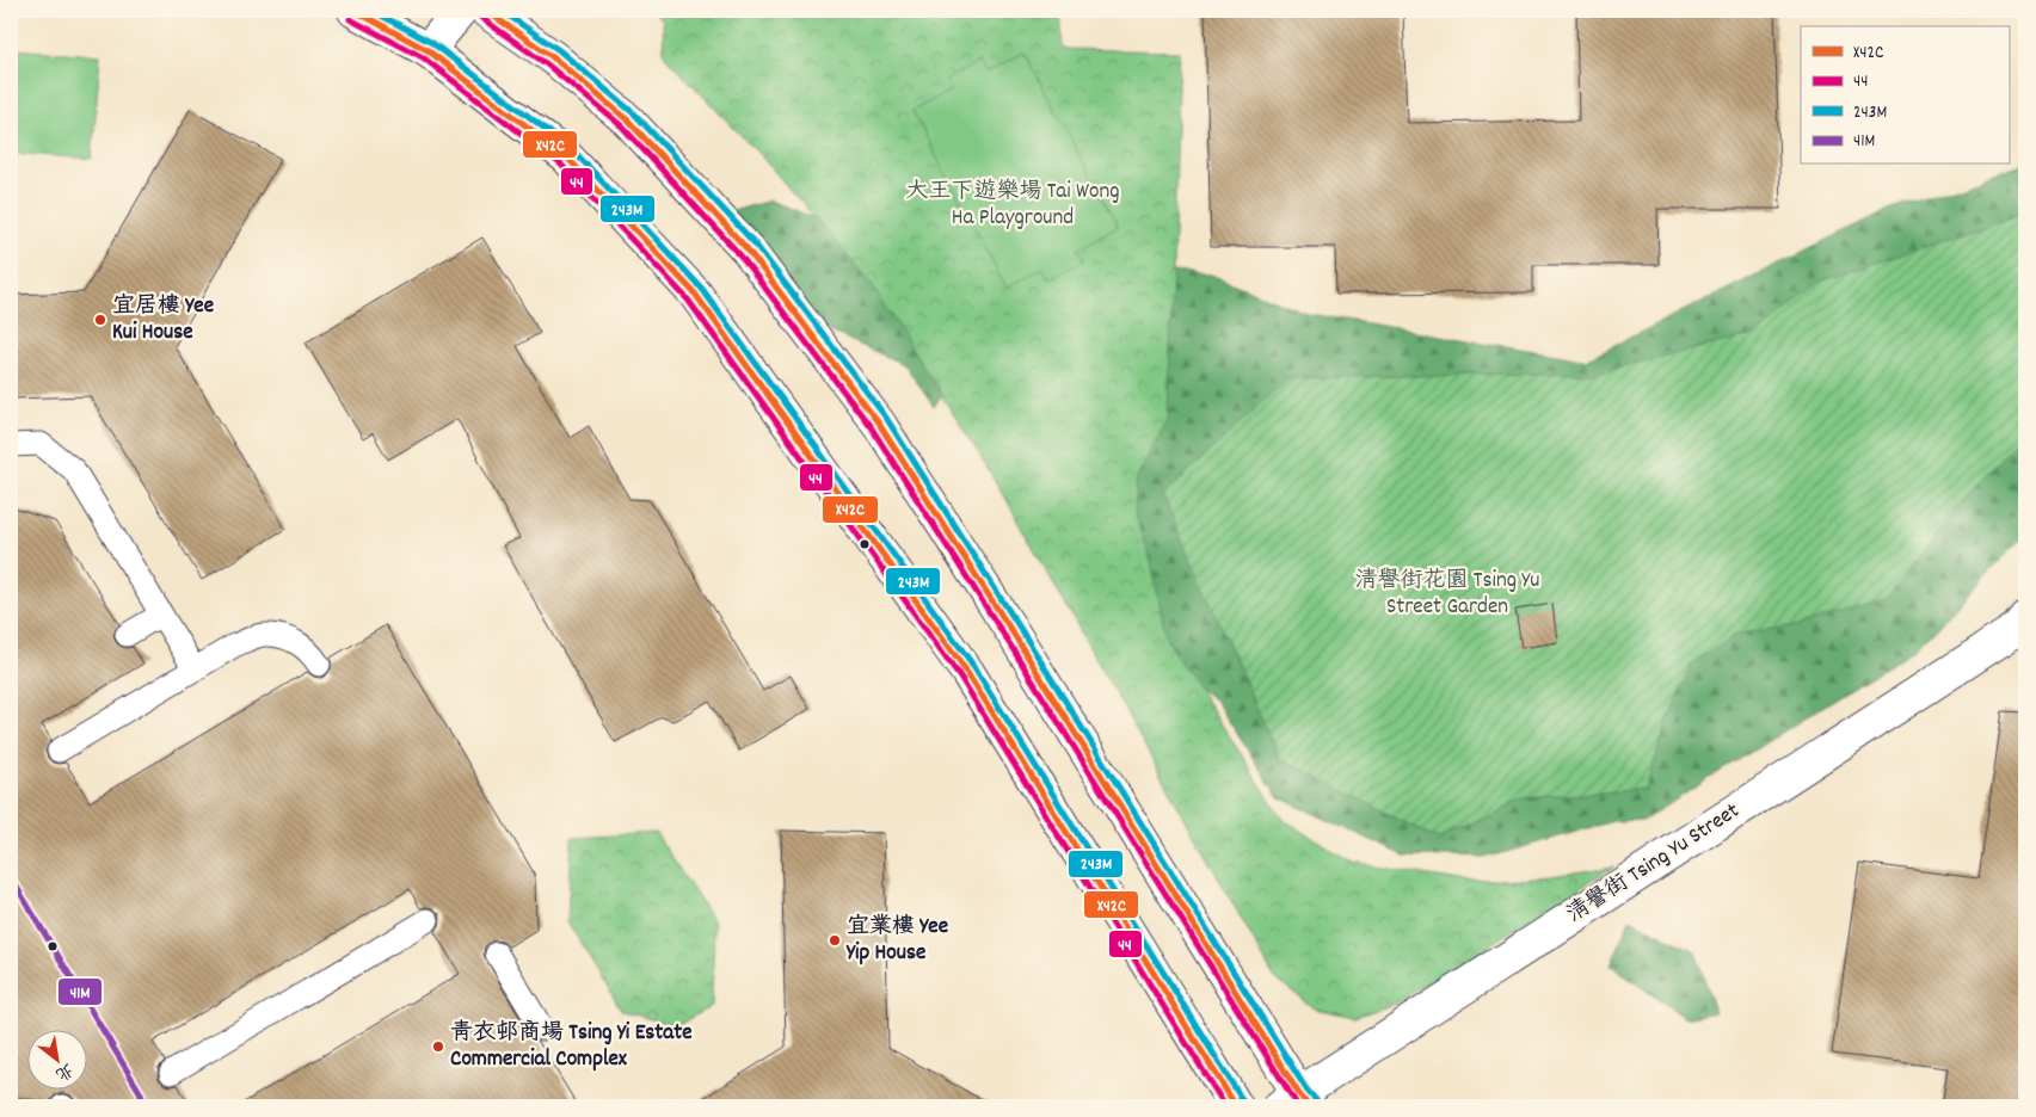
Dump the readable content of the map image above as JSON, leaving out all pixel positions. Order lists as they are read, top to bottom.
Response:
{
  "streets": {
    "main road": ["清譽街 Tsing Yu Street"]
  },
  "parks": ["大王下遊樂場 Tai Wong Ha Playground", "清譽街花園 Tsing Yu Street Garden"],
  "places": ["宜居樓 Yee Kui House", "宜業樓 Yee Yip House", "青衣邨商場 Tsing Yi Estate Commercial Complex"],
  "lines": [
    "transit line X42C",
    "transit line 243M",
    "transit line 44",
    "transit line 41M"
  ],
  "legend": [
    "X42C",
    "44",
    "243M",
    "41M"
  ],
  "north": "bottom right"
}
